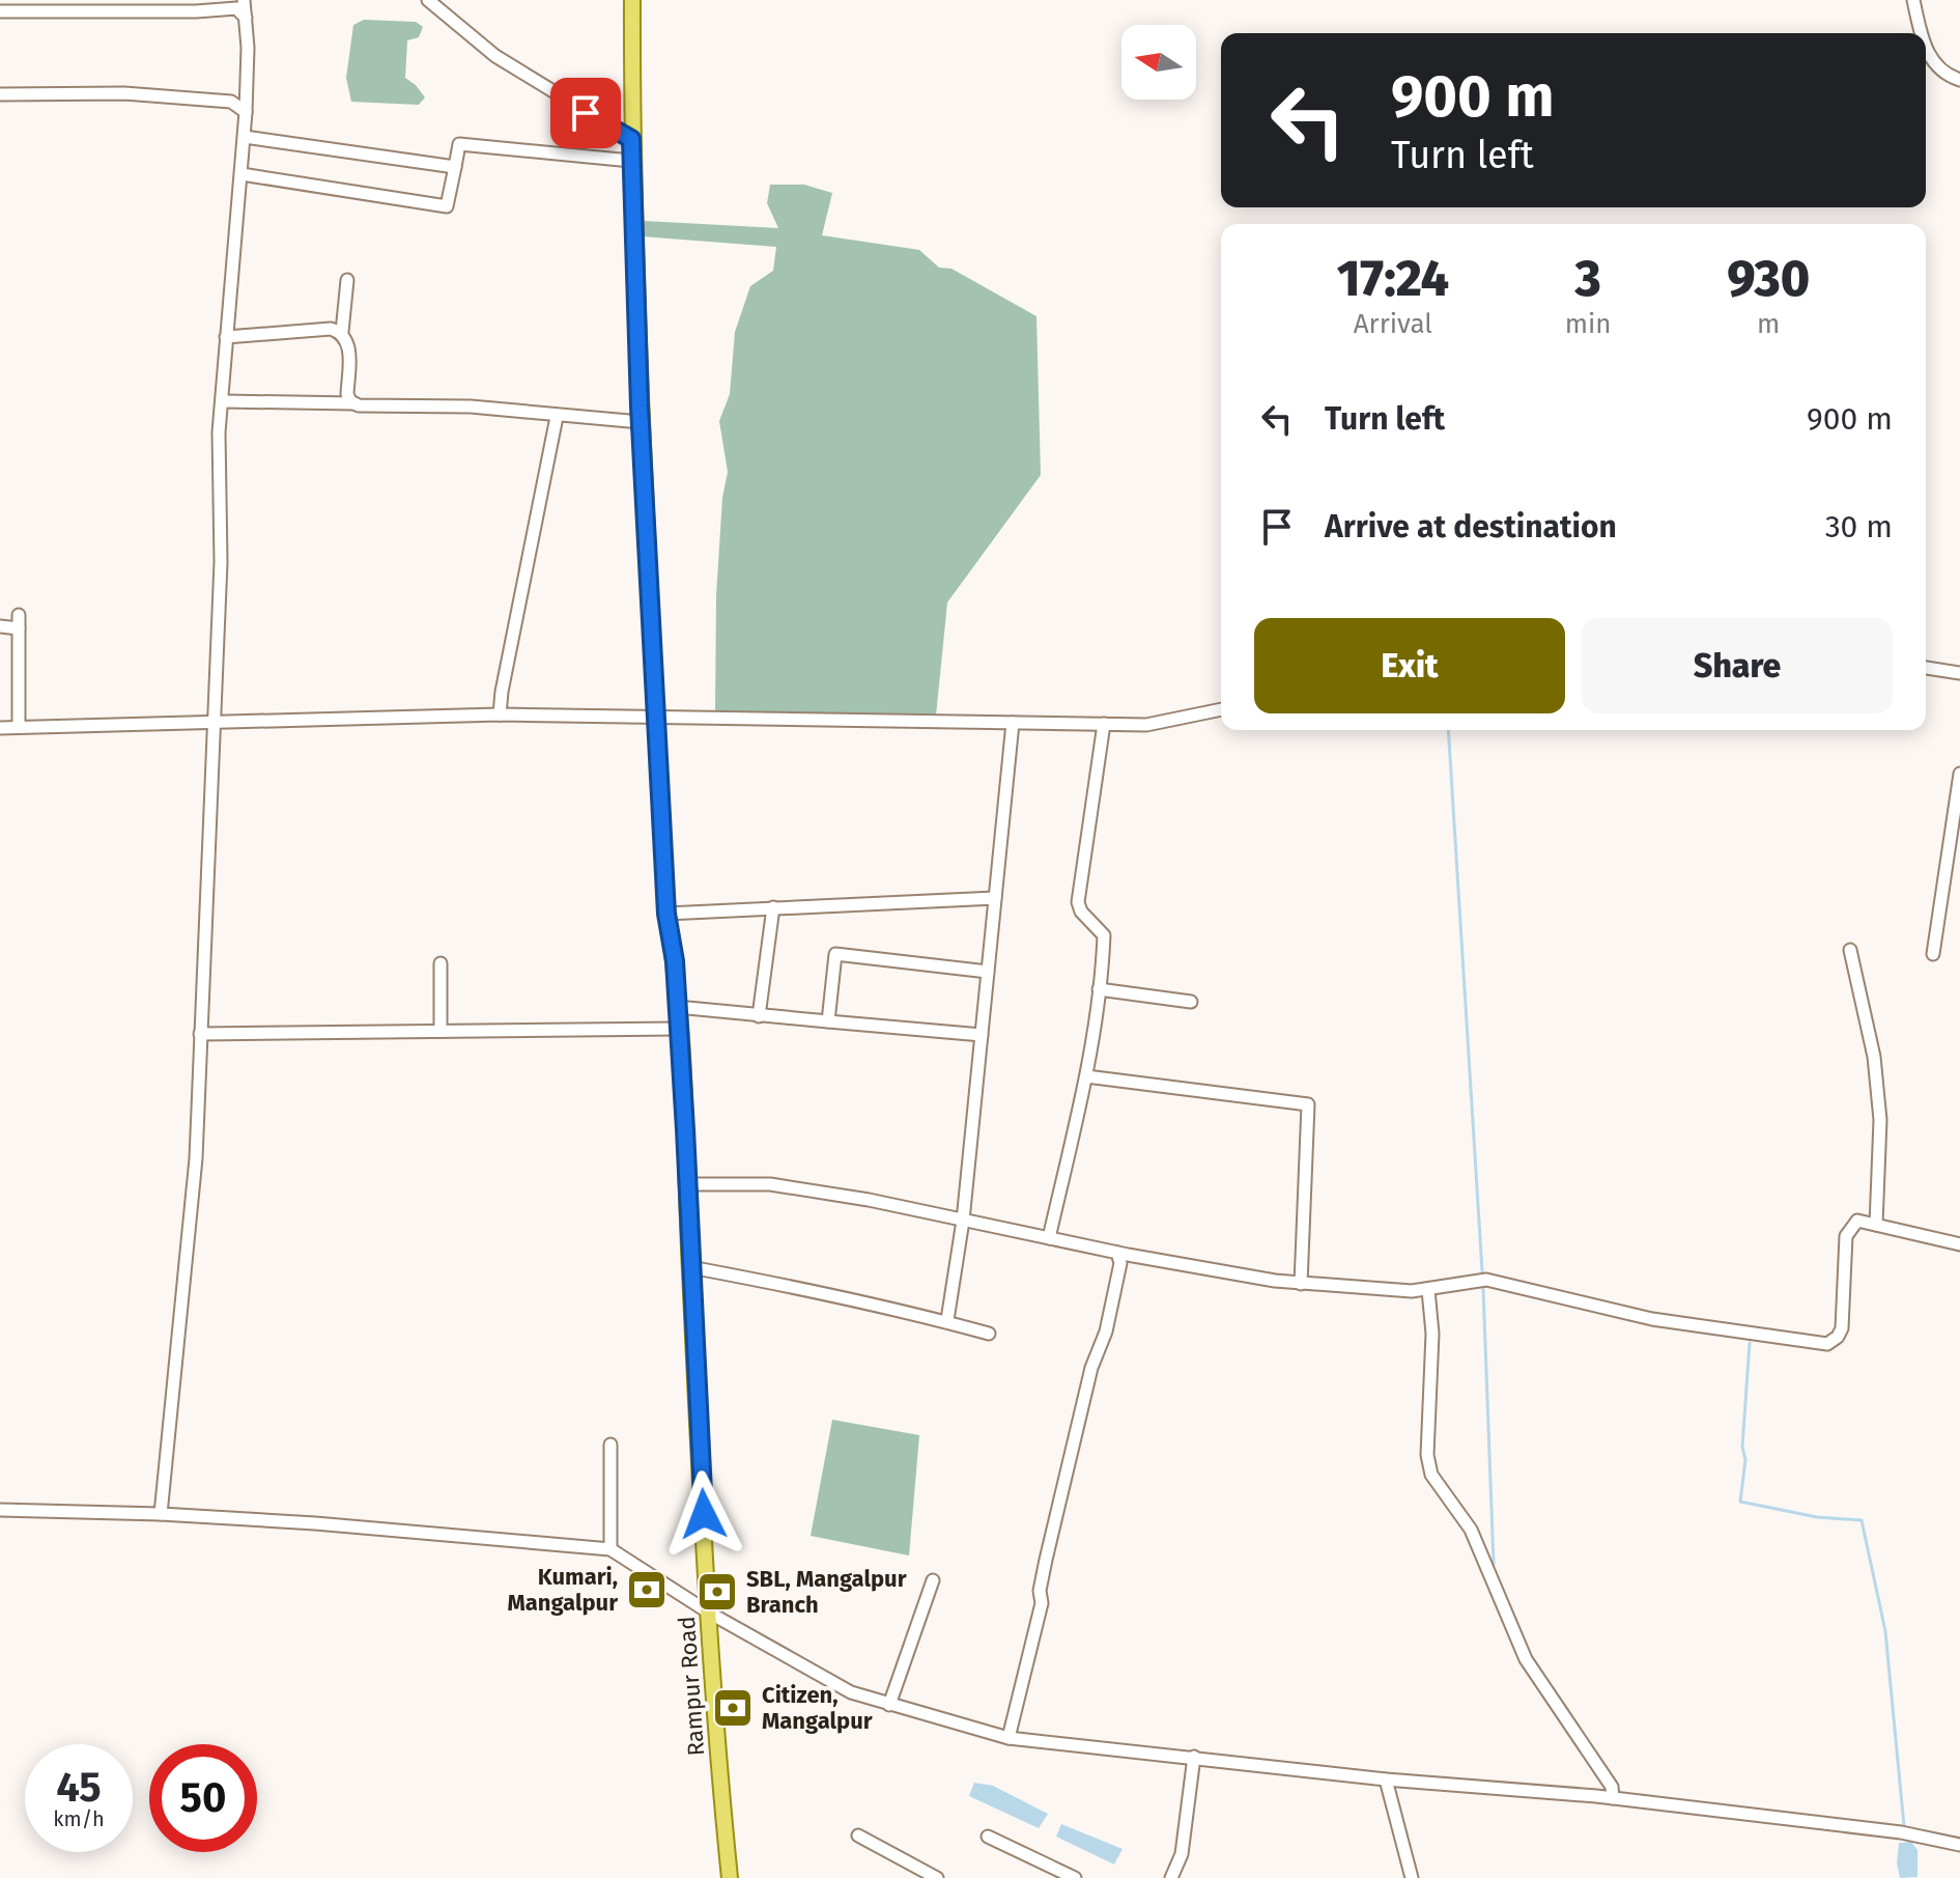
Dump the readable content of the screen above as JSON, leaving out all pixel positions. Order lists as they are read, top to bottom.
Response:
{
  "streets": {
    "main road": ["Rampur Road"]
  },
  "places": {
    "bank": ["Kumari, Mangalpur", "SBL, Mangalpur Branch", "Citizen, Mangalpur"]
  },
  "north": "left",
  "page": {
    "turn": ["900 m", "Turn left"],
    "eta": [
      "17:24",
      "Arrival",
      "3",
      "min",
      "930",
      "m"
    ],
    "list": [
      {
        "name": "Turn left",
        "value": "900 m"
      },
      {
        "name": "Arrive at destination",
        "value": "30 m"
      }
    ],
    "buttons": ["Exit", "Share"],
    "speed": "45 km/h",
    "limit": "50"
  }
}
